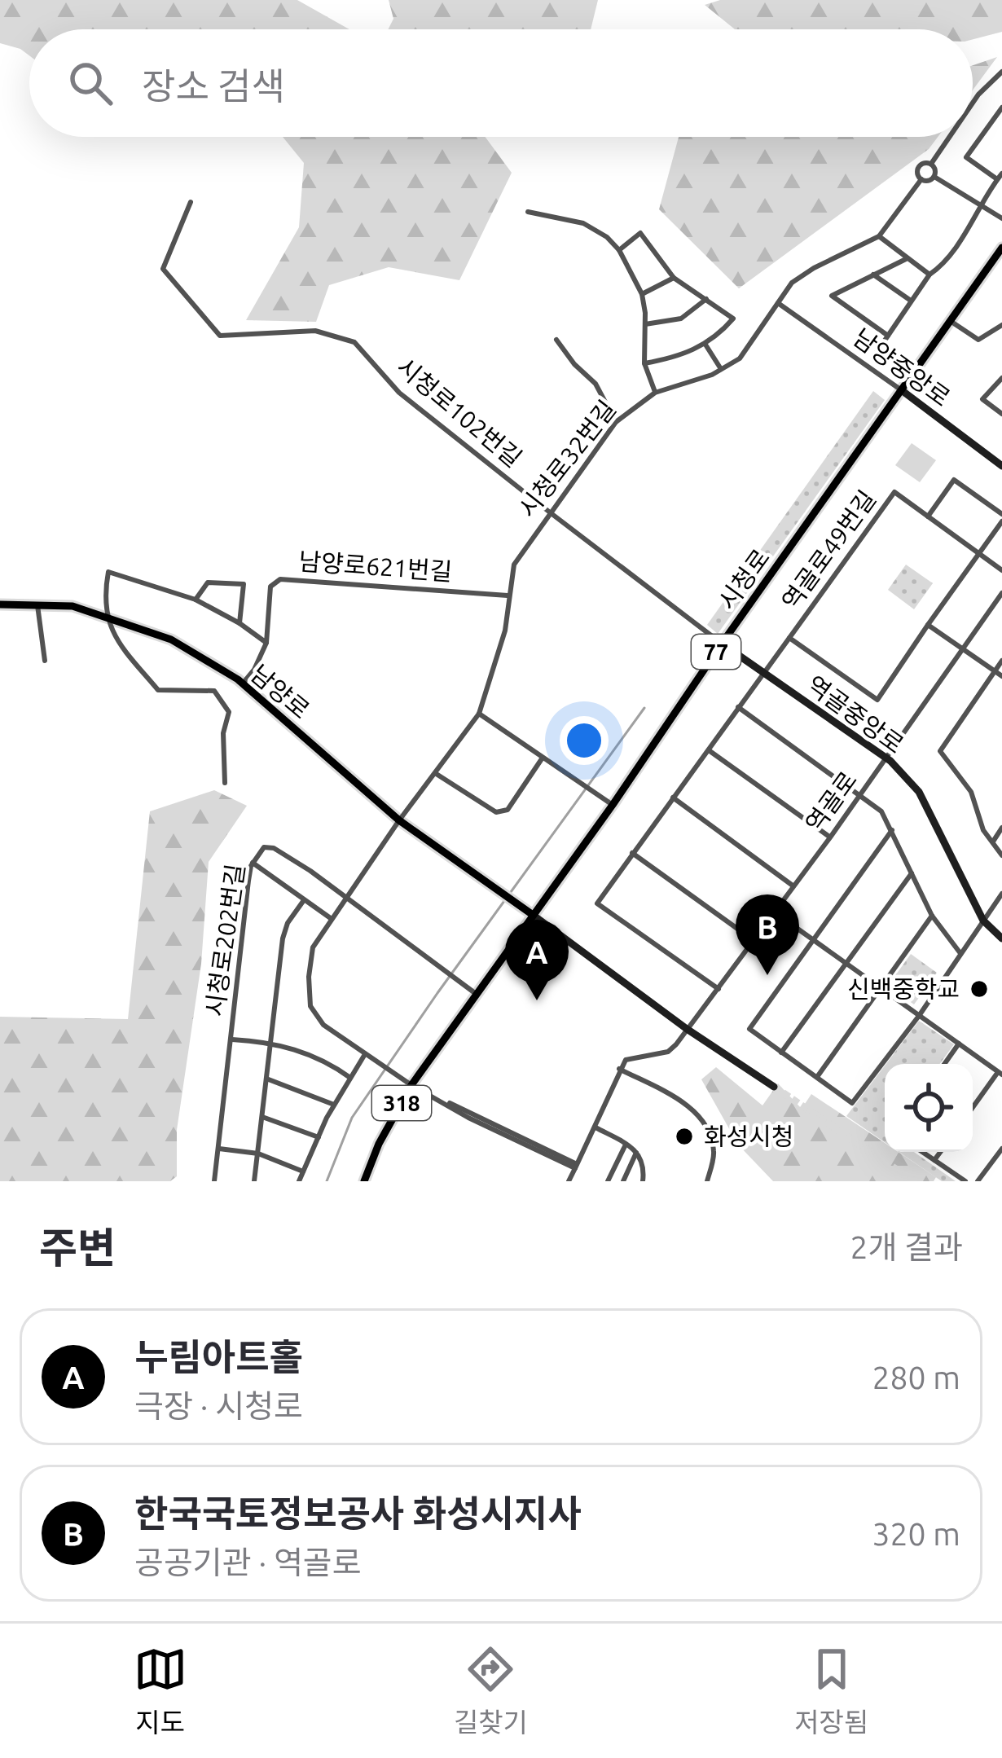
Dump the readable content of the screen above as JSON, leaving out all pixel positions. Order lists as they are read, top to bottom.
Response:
{
  "streets": {
    "main road": [
      "시청로",
      "77",
      "남양로",
      "318"
    ],
    "street": [
      "남양중앙로",
      "시청로102번길",
      "시청로32번길",
      "역골로49번길",
      "남양로621번길",
      "역골중앙로",
      "역골로",
      "시청로202번길"
    ]
  },
  "crossings": [
    ["남양중앙로", "시청로32번길"],
    ["남양중앙로", "시청로"],
    ["시청로102번길", "시청로32번길"],
    ["시청로102번길", "시청로"],
    ["시청로102번길", "역골중앙로"],
    ["시청로32번길", "남양로621번길"],
    ["시청로32번길", "남양로"],
    ["시청로32번길", "시청로202번길"],
    ["시청로", "남양로"],
    ["시청로", "역골중앙로"],
    ["시청로", "시청로202번길"],
    ["역골중앙로", "역골로"]
  ],
  "places": ["신백중학교", "화성시청"],
  "page": {
    "search": "장소 검색",
    "pins": ["B", "A"],
    "heading": ["주변", "2개 결과"],
    "list": [
      {
        "mark": "A",
        "name": "누림아트홀",
        "note": "극장 · 시청로",
        "value": "280 m"
      },
      {
        "mark": "B",
        "name": "한국국토정보공사 화성시지사",
        "note": "공공기관 · 역골로",
        "value": "320 m"
      }
    ],
    "nav": ["지도", "길찾기", "저장됨"]
  }
}
